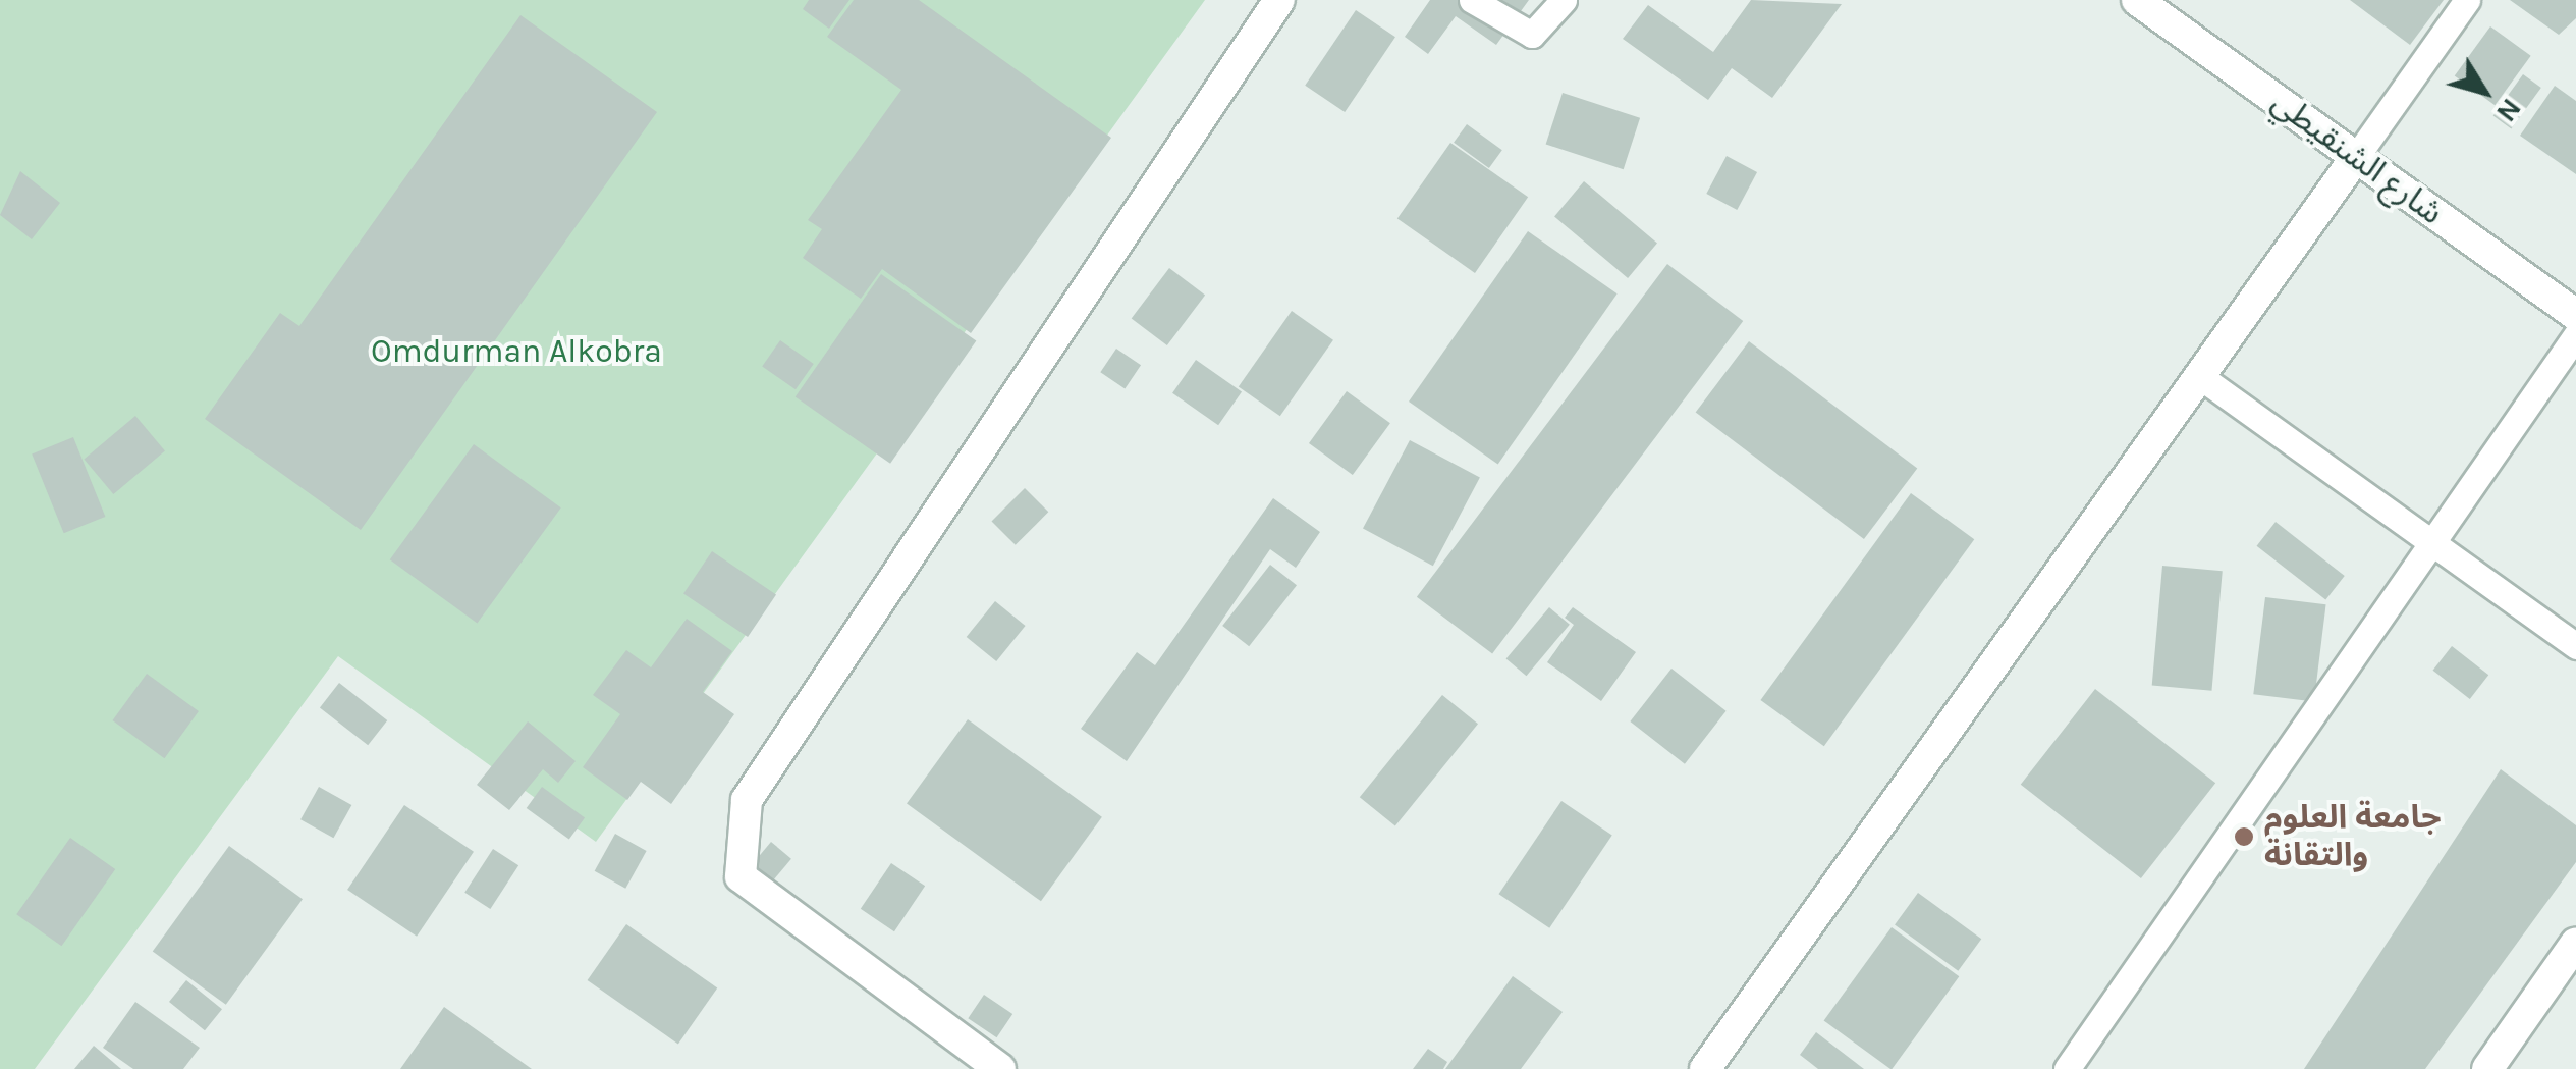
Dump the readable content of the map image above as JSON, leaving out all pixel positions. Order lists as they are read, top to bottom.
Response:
{
  "streets": {
    "street": ["شارع الشنقيطي"]
  },
  "parks": ["Omdurman Alkobra"],
  "places": ["جامعة العلوم والتقانة"],
  "north": "bottom right"
}
